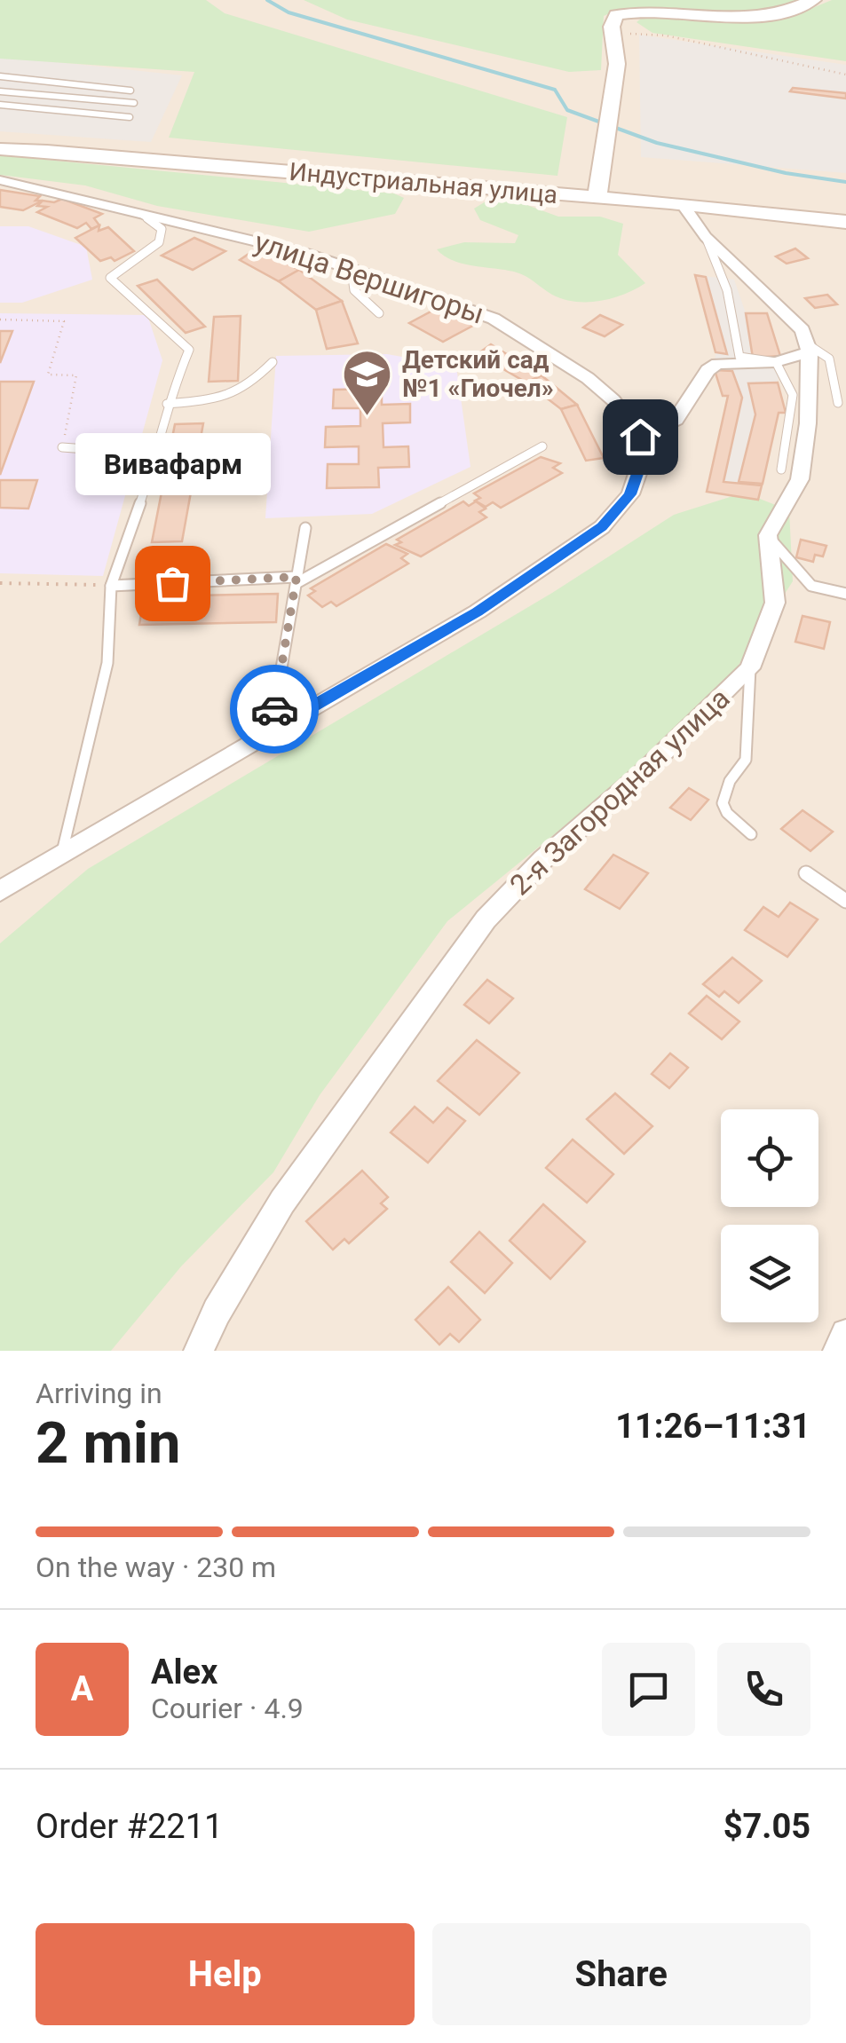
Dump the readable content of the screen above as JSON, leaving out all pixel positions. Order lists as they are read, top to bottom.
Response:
{
  "streets": {
    "main road": ["Индустриальная улица"],
    "street": ["улица Вершигоры", "2-я Загородная улица"]
  },
  "places": {
    "school or university": ["Детский сад №1 «Гиочел»"],
    "other": ["Вивафарм"]
  },
  "page": {
    "bubble": "Вивафарм",
    "heading": ["2 min", "Arriving in", "11:26–11:31"],
    "panel": [
      "Alex",
      "Courier · 4.9",
      "Order #2211",
      "$7.05"
    ],
    "bar": "On the way · 230 m",
    "round": "A",
    "buttons": ["Help", "Share"]
  }
}
